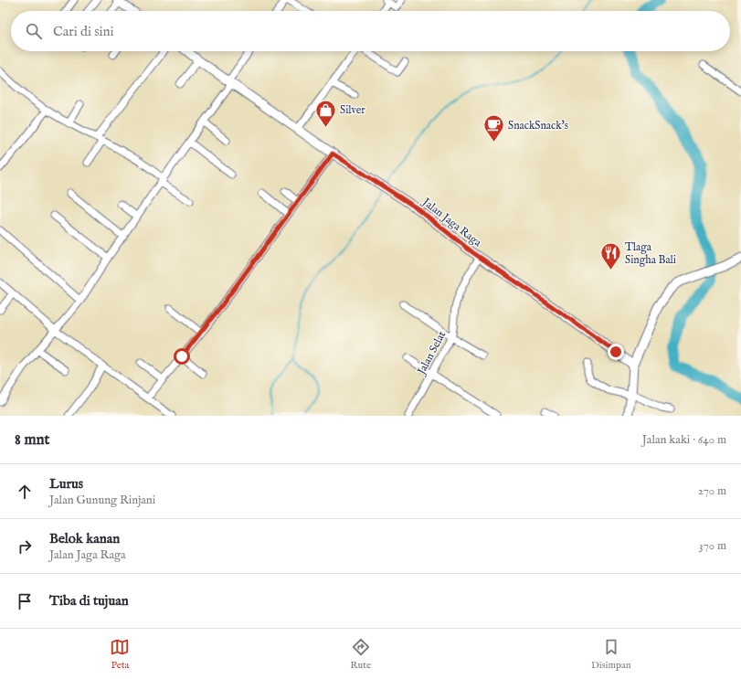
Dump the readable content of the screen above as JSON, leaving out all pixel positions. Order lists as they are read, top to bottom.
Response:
{
  "streets": {
    "street": ["Jalan Jaga Raga", "Jalan Selat"]
  },
  "crossings": [
    ["Jalan Jaga Raga", "Jalan Selat"]
  ],
  "places": {
    "shop": ["Silver"],
    "cafe": ["SnackSnack's"],
    "restaurant": ["Tlaga Singha Bali"]
  },
  "page": {
    "search": "Cari di sini",
    "heading": ["8 mnt", "Jalan kaki · 640 m"],
    "list": [
      ["Lurus", "Jalan Gunung Rinjani", "270 m"],
      ["Belok kanan", "Jalan Jaga Raga", "370 m"],
      "Tiba di tujuan"
    ],
    "nav": ["Peta", "Rute", "Disimpan"]
  }
}
